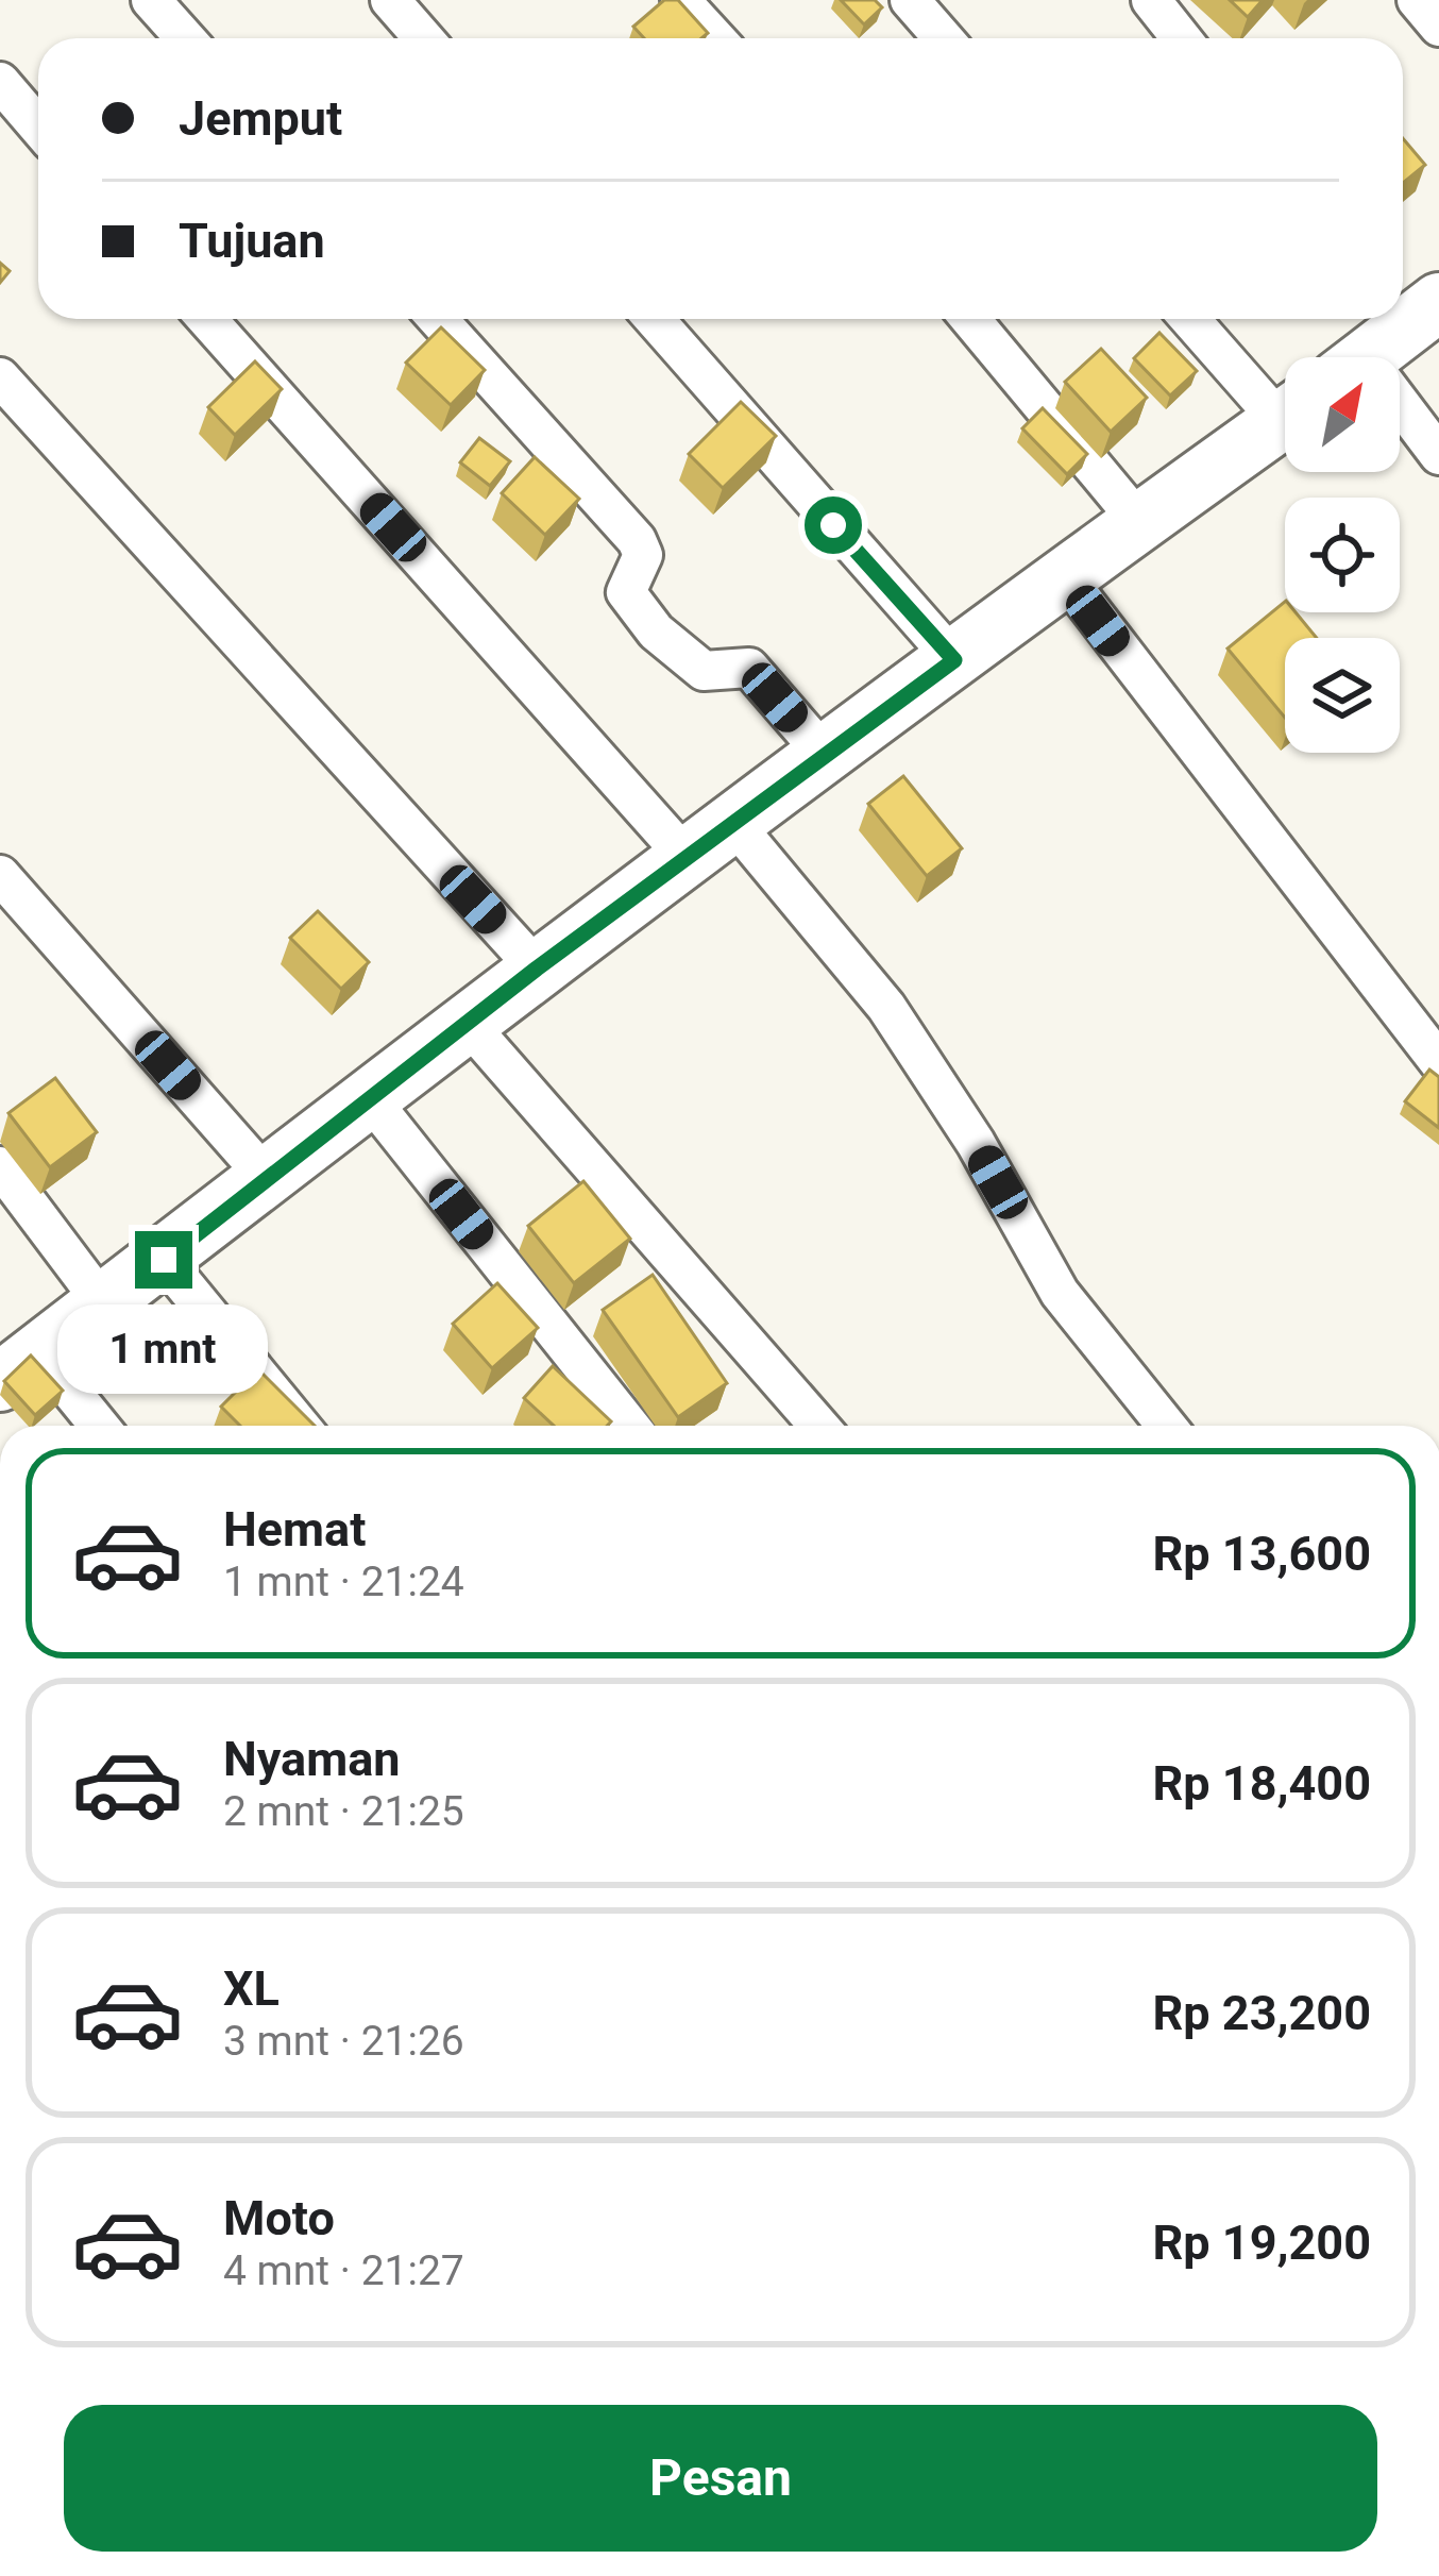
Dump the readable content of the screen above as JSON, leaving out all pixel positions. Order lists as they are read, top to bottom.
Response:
{
  "north": "top right",
  "page": {
    "banner": ["Jemput", "Tujuan"],
    "bubble": "1 mnt",
    "list": [
      {
        "name": "Hemat",
        "note": "1 mnt · 21:24",
        "value": "Rp 13,600"
      },
      {
        "name": "Nyaman",
        "note": "2 mnt · 21:25",
        "value": "Rp 18,400"
      },
      {
        "name": "XL",
        "note": "3 mnt · 21:26",
        "value": "Rp 23,200"
      },
      {
        "name": "Moto",
        "note": "4 mnt · 21:27",
        "value": "Rp 19,200"
      }
    ],
    "buttons": "Pesan"
  }
}
